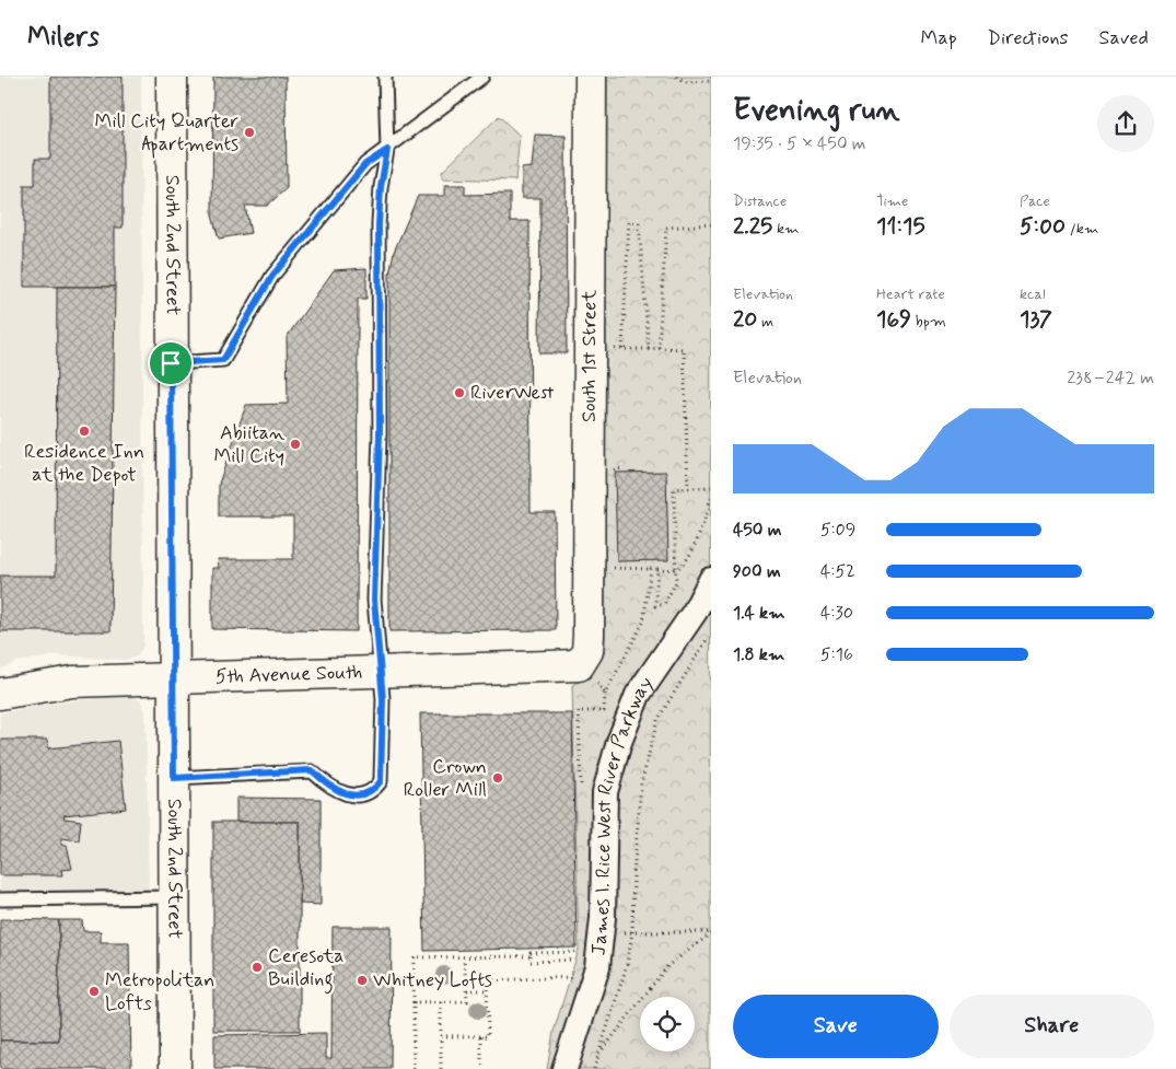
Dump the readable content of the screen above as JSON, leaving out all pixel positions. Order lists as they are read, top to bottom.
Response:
{
  "streets": {
    "street": [
      "South 2nd Street",
      "South 1st Street",
      "5th Avenue South",
      "James I. Rice West River Parkway"
    ]
  },
  "crossings": [
    ["South 2nd Street", "5th Avenue South"],
    ["South 1st Street", "5th Avenue South"]
  ],
  "places": [
    "Mill City Quarter Apartments",
    "RiverWest",
    "Residence Inn at the Depot",
    "Abiitan Mill City",
    "Crown Roller Mill",
    "Ceresota Building",
    "Whitney Lofts",
    "Metropolitan Lofts"
  ],
  "page": {
    "header": "Milers",
    "nav": ["Map", "Directions", "Saved"],
    "heading": ["Evening run", "19:35 · 5 × 450 m"],
    "stats": [
      ["Distance", "2.25 km"],
      ["Time", "11:15"],
      ["Pace", "5:00 /km"],
      ["Elevation", "20 m"],
      ["Heart rate", "169 bpm"],
      ["kcal", "137"]
    ],
    "chart": ["Elevation", "238–242 m"],
    "list": [
      {
        "name": "450 m",
        "note": "5:09"
      },
      {
        "name": "900 m",
        "note": "4:52"
      },
      {
        "name": "1.4 km",
        "note": "4:30"
      },
      {
        "name": "1.8 km",
        "note": "5:16"
      }
    ],
    "buttons": ["Save", "Share"]
  }
}
